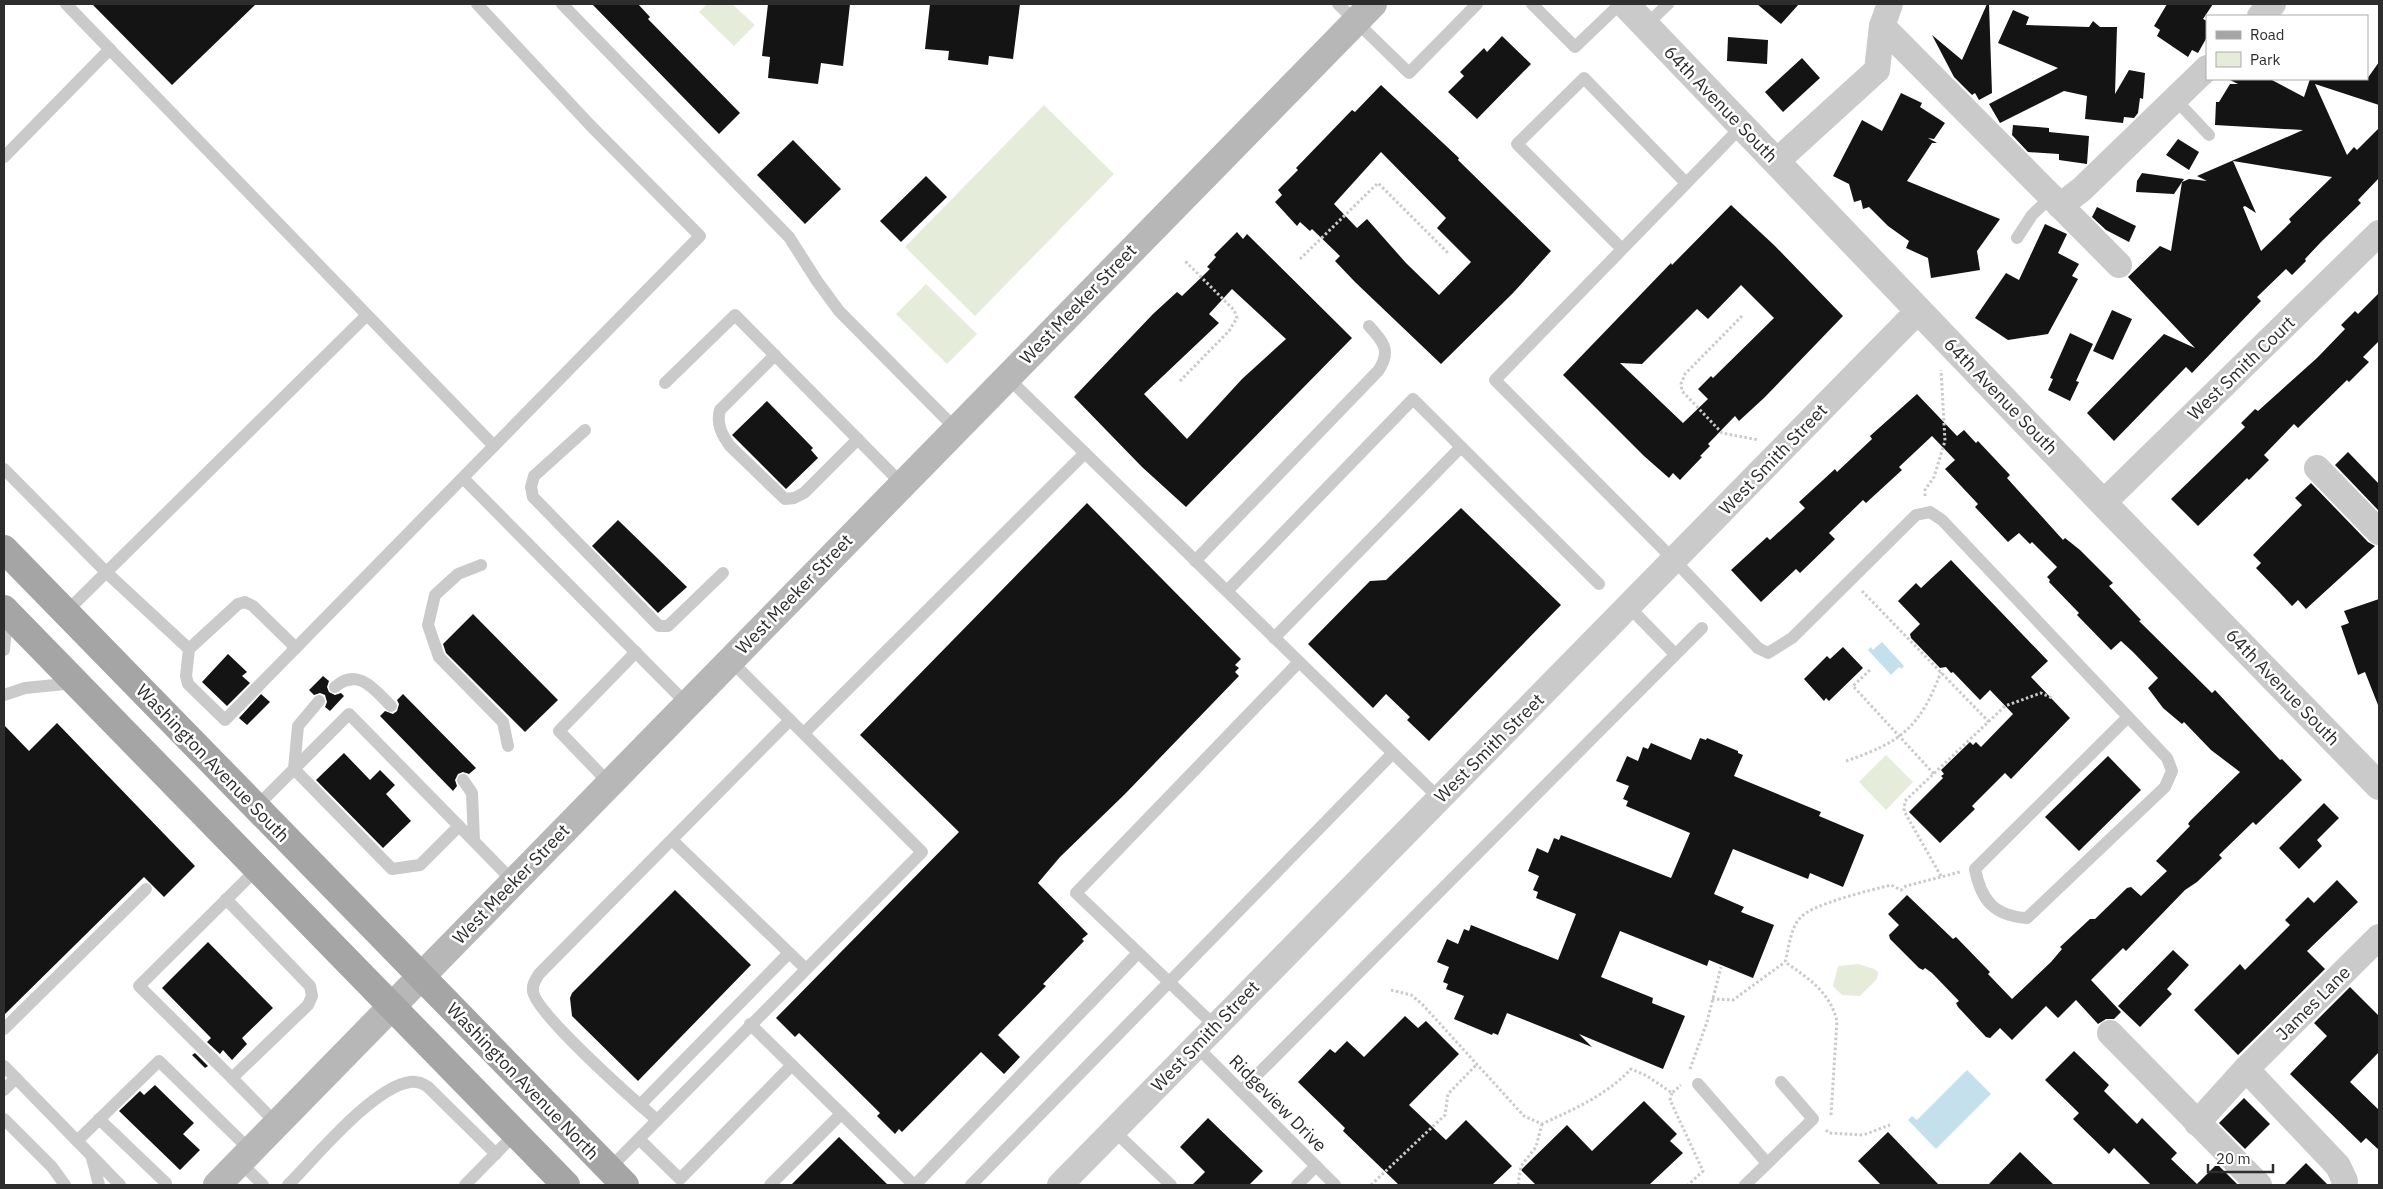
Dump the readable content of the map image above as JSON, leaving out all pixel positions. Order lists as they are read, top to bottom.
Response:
{
  "streets": {
    "main road": ["West Meeker Street", "Washington Avenue South", "Washington Avenue North"],
    "street": [
      "64th Avenue South",
      "West Smith Court",
      "West Smith Street",
      "James Lane"
    ],
    "lane": ["Ridgeview Drive"]
  },
  "crossings": [
    ["64th Avenue South", "West Smith Court"],
    ["64th Avenue South", "West Smith Street"],
    ["West Meeker Street", "Washington Avenue South"],
    ["West Meeker Street", "Washington Avenue North"],
    ["West Smith Street", "Ridgeview Drive"],
    ["Washington Avenue South", "Washington Avenue North"]
  ],
  "legend": ["Road", "Park"],
  "scale_bar": "20 m"
}
